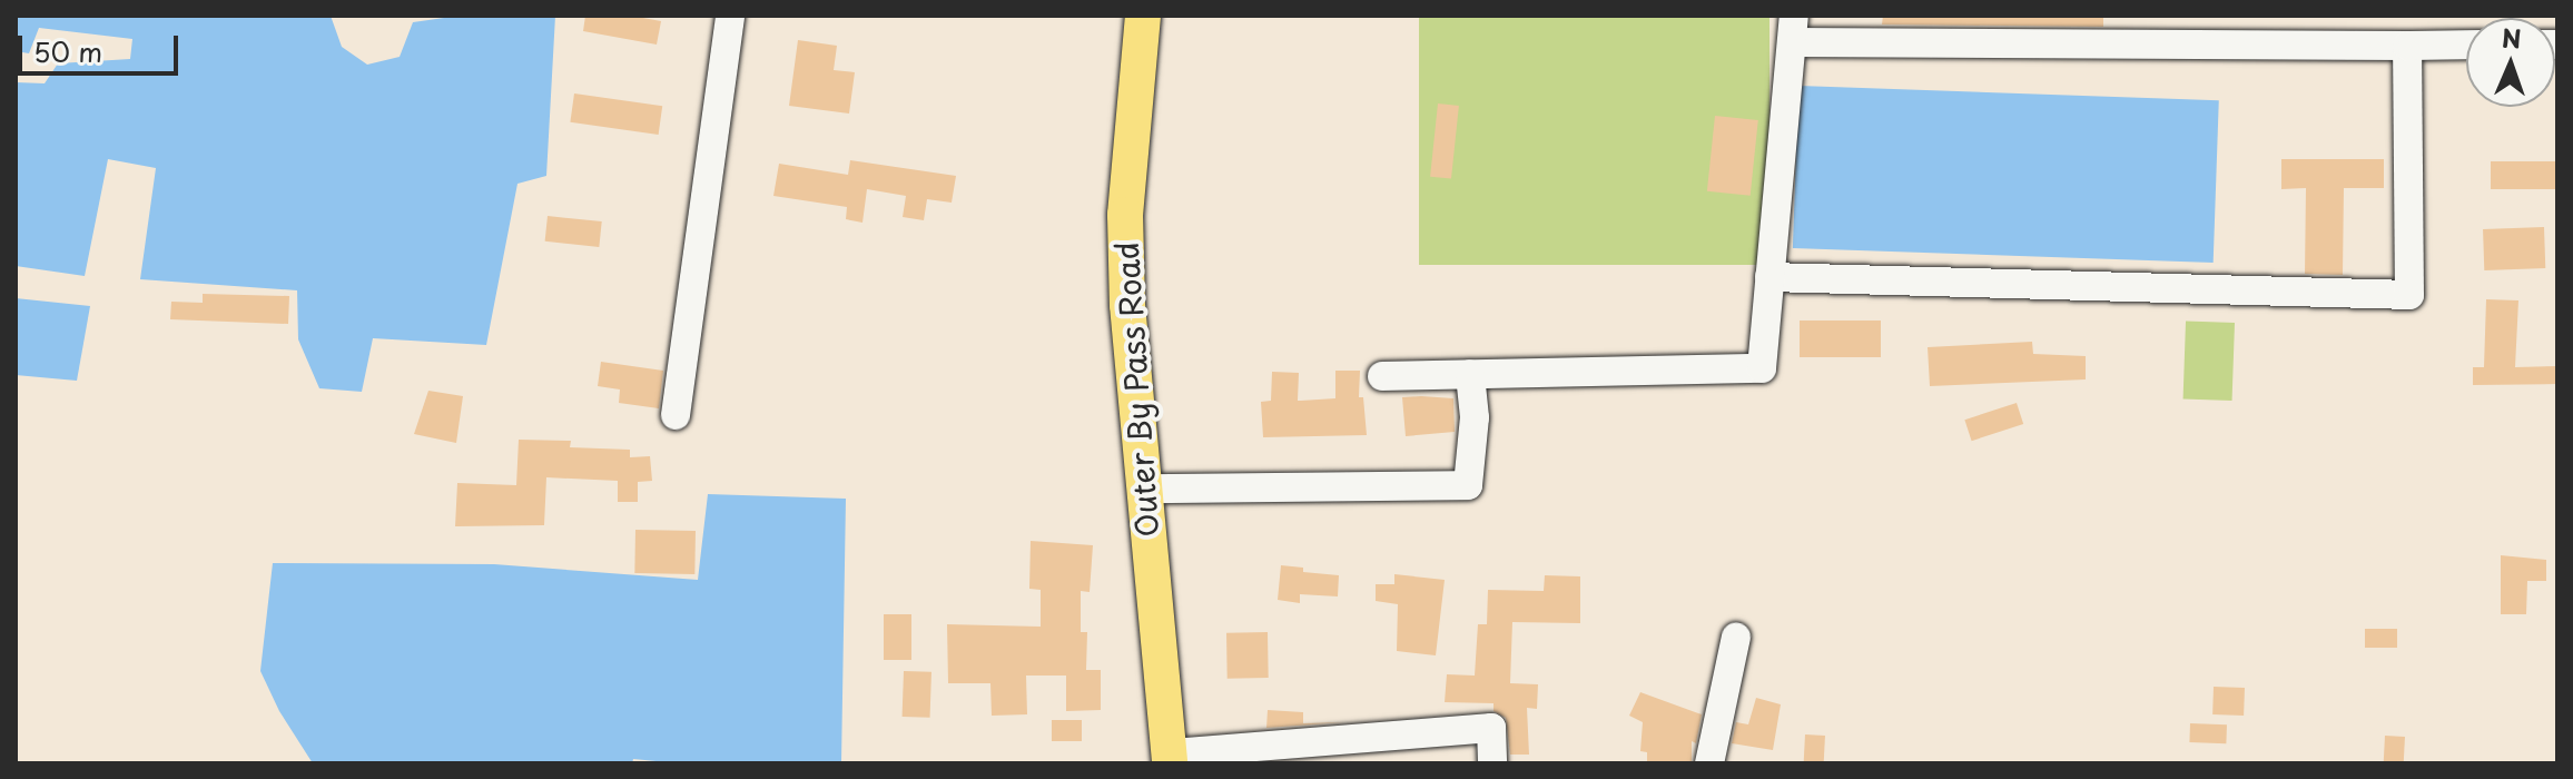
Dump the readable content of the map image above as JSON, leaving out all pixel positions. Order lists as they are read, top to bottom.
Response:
{
  "streets": {
    "main road": ["Outer By Pass Road"]
  },
  "scale_bar": "50 m",
  "north": "top"
}
